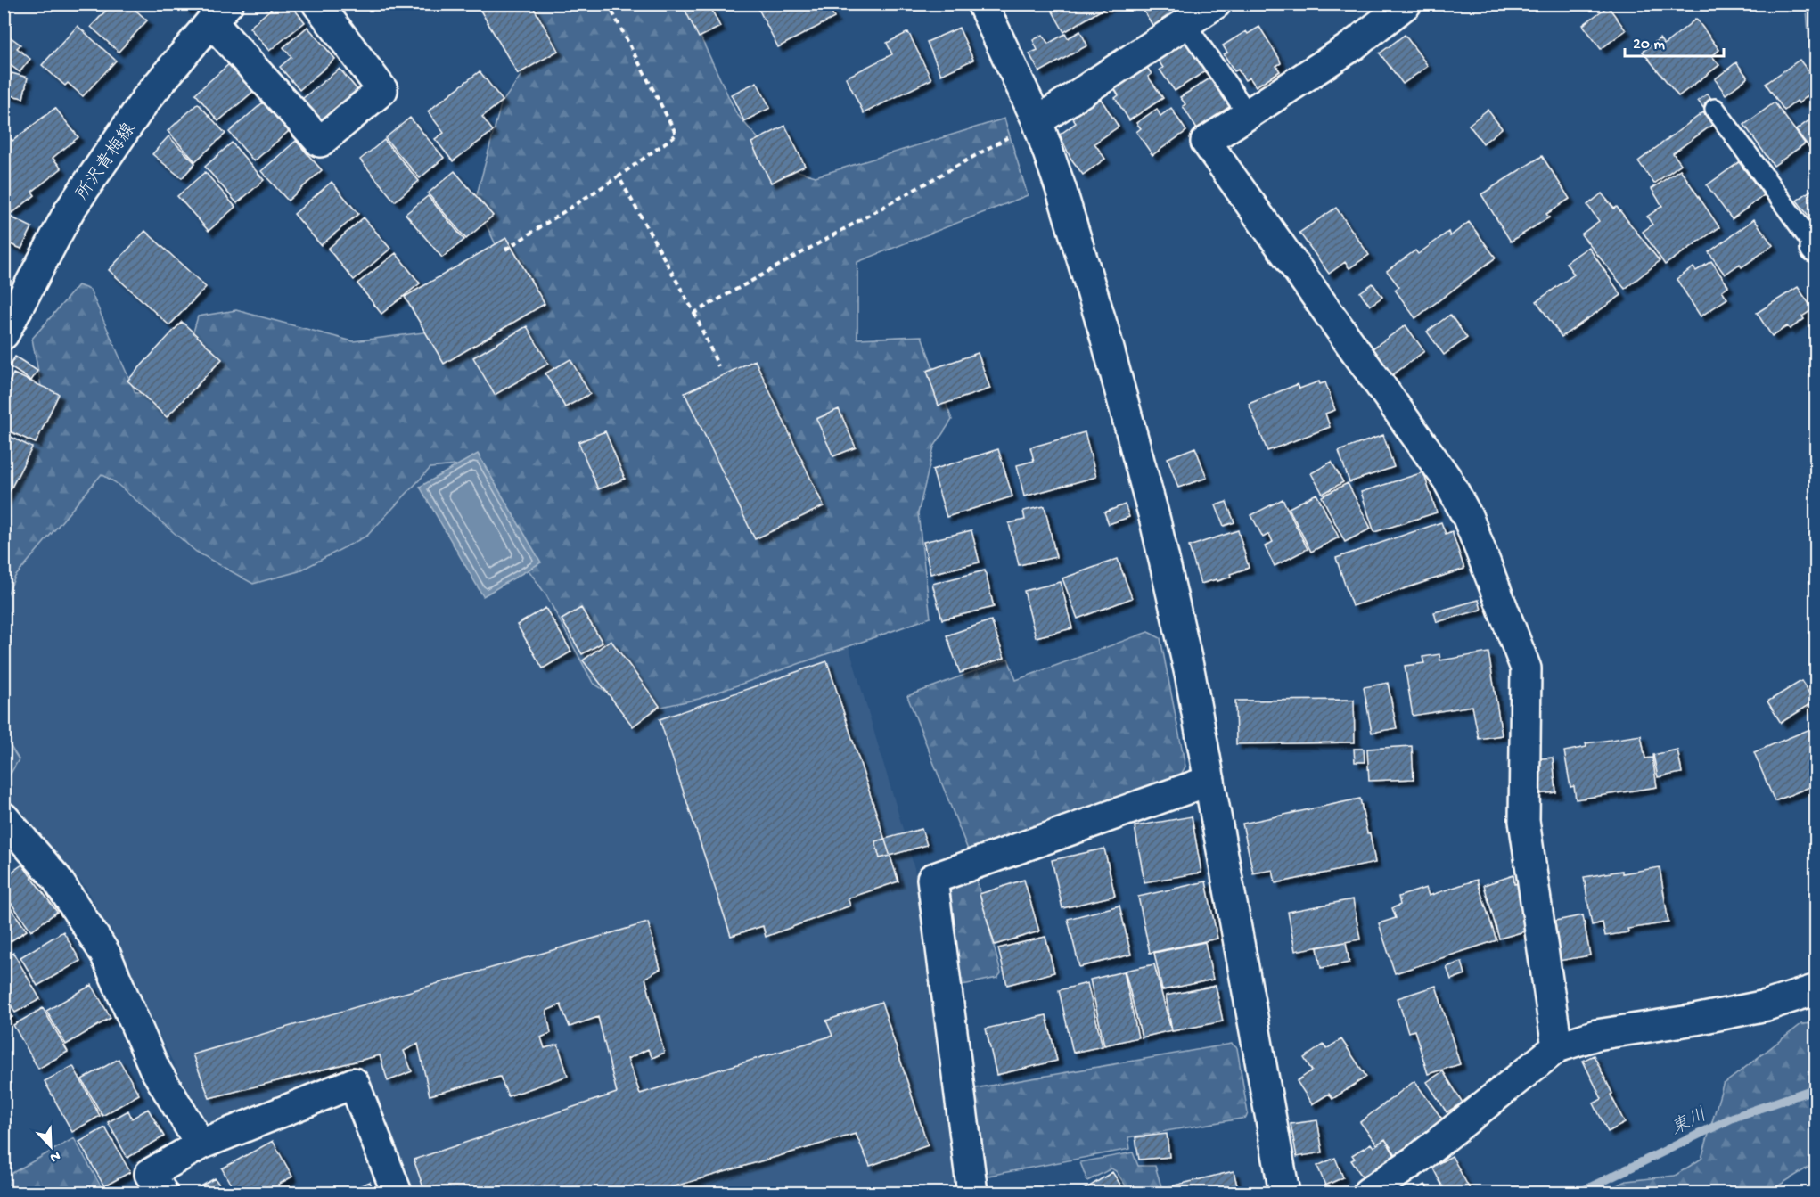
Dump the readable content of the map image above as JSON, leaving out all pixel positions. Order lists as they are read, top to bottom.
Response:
{
  "streets": {
    "street": ["所沢青梅線"]
  },
  "water": ["東川"],
  "scale_bar": "20 m",
  "north": "bottom right"
}
